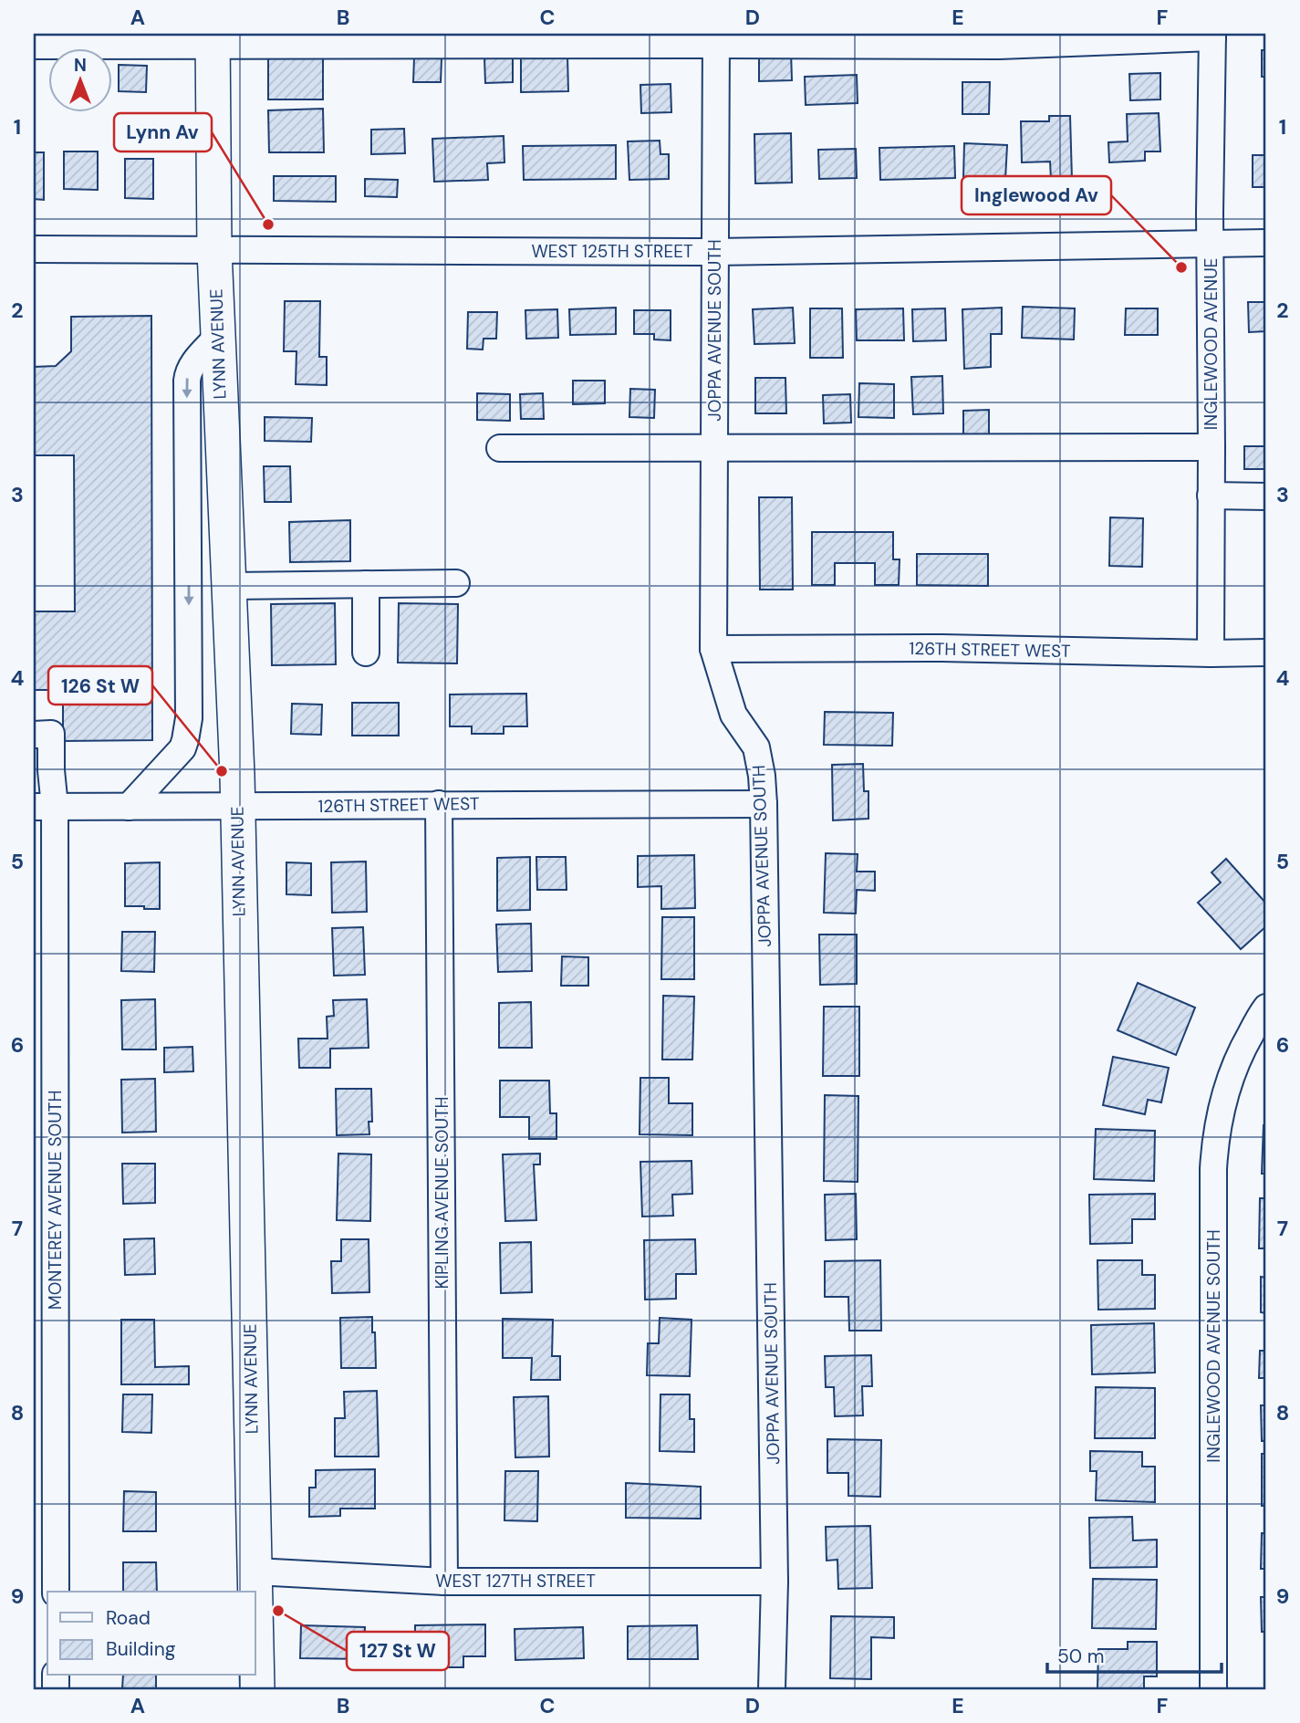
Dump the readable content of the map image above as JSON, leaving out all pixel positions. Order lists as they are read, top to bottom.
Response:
{
  "streets": {
    "main road": ["LYNN AVENUE"],
    "street": [
      "WEST 125TH STREET",
      "JOPPA AVENUE SOUTH",
      "INGLEWOOD AVENUE",
      "126TH STREET WEST",
      "KIPLING AVENUE SOUTH",
      "MONTEREY AVENUE SOUTH",
      "INGLEWOOD AVENUE SOUTH",
      "WEST 127TH STREET"
    ]
  },
  "crossings": [
    ["WEST 125TH STREET", "JOPPA AVENUE SOUTH"],
    ["WEST 125TH STREET", "LYNN AVENUE"],
    ["WEST 125TH STREET", "INGLEWOOD AVENUE"],
    ["JOPPA AVENUE SOUTH", "126TH STREET WEST"],
    ["JOPPA AVENUE SOUTH", "WEST 127TH STREET"],
    ["LYNN AVENUE", "126TH STREET WEST"],
    ["LYNN AVENUE", "WEST 127TH STREET"],
    ["INGLEWOOD AVENUE", "126TH STREET WEST"],
    ["126TH STREET WEST", "KIPLING AVENUE SOUTH"],
    ["126TH STREET WEST", "MONTEREY AVENUE SOUTH"],
    ["KIPLING AVENUE SOUTH", "WEST 127TH STREET"]
  ],
  "places": [
    "Lynn Av",
    "Inglewood Av",
    "126 St W",
    "127 St W"
  ],
  "legend": ["Road", "Building"],
  "scale_bar": "50 m",
  "north": "top",
  "grid": {
    "columns": [
      "A",
      "B",
      "C",
      "D",
      "E",
      "F"
    ],
    "rows": [
      "1",
      "2",
      "3",
      "4",
      "5",
      "6",
      "7",
      "8",
      "9"
    ]
  }
}
